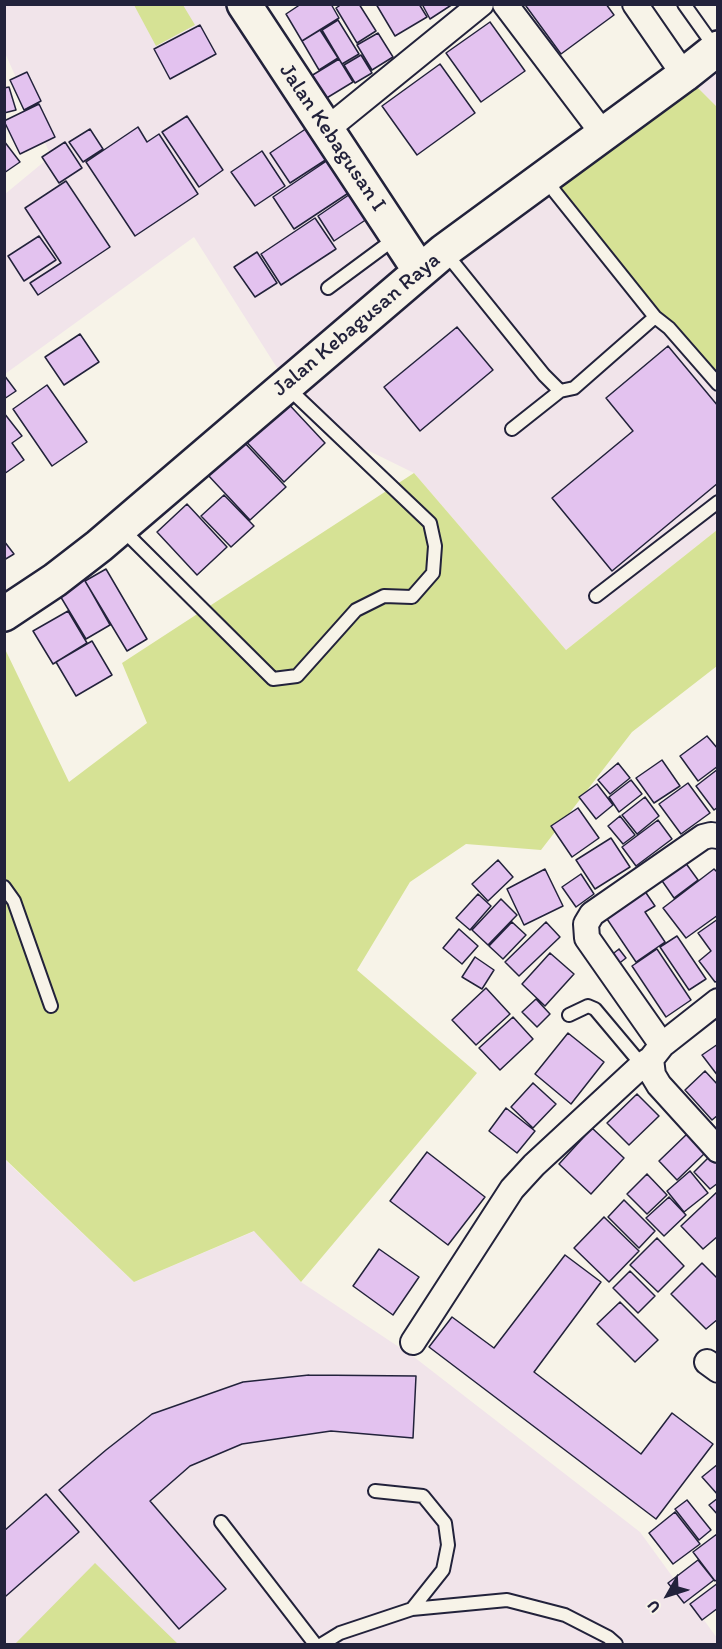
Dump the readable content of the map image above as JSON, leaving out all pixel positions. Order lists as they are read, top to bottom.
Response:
{
  "streets": {
    "main road": ["Jalan Kebagusan I", "Jalan Kebagusan Raya"]
  },
  "crossings": [
    ["Jalan Kebagusan I", "Jalan Kebagusan Raya"]
  ],
  "north": "bottom left"
}
